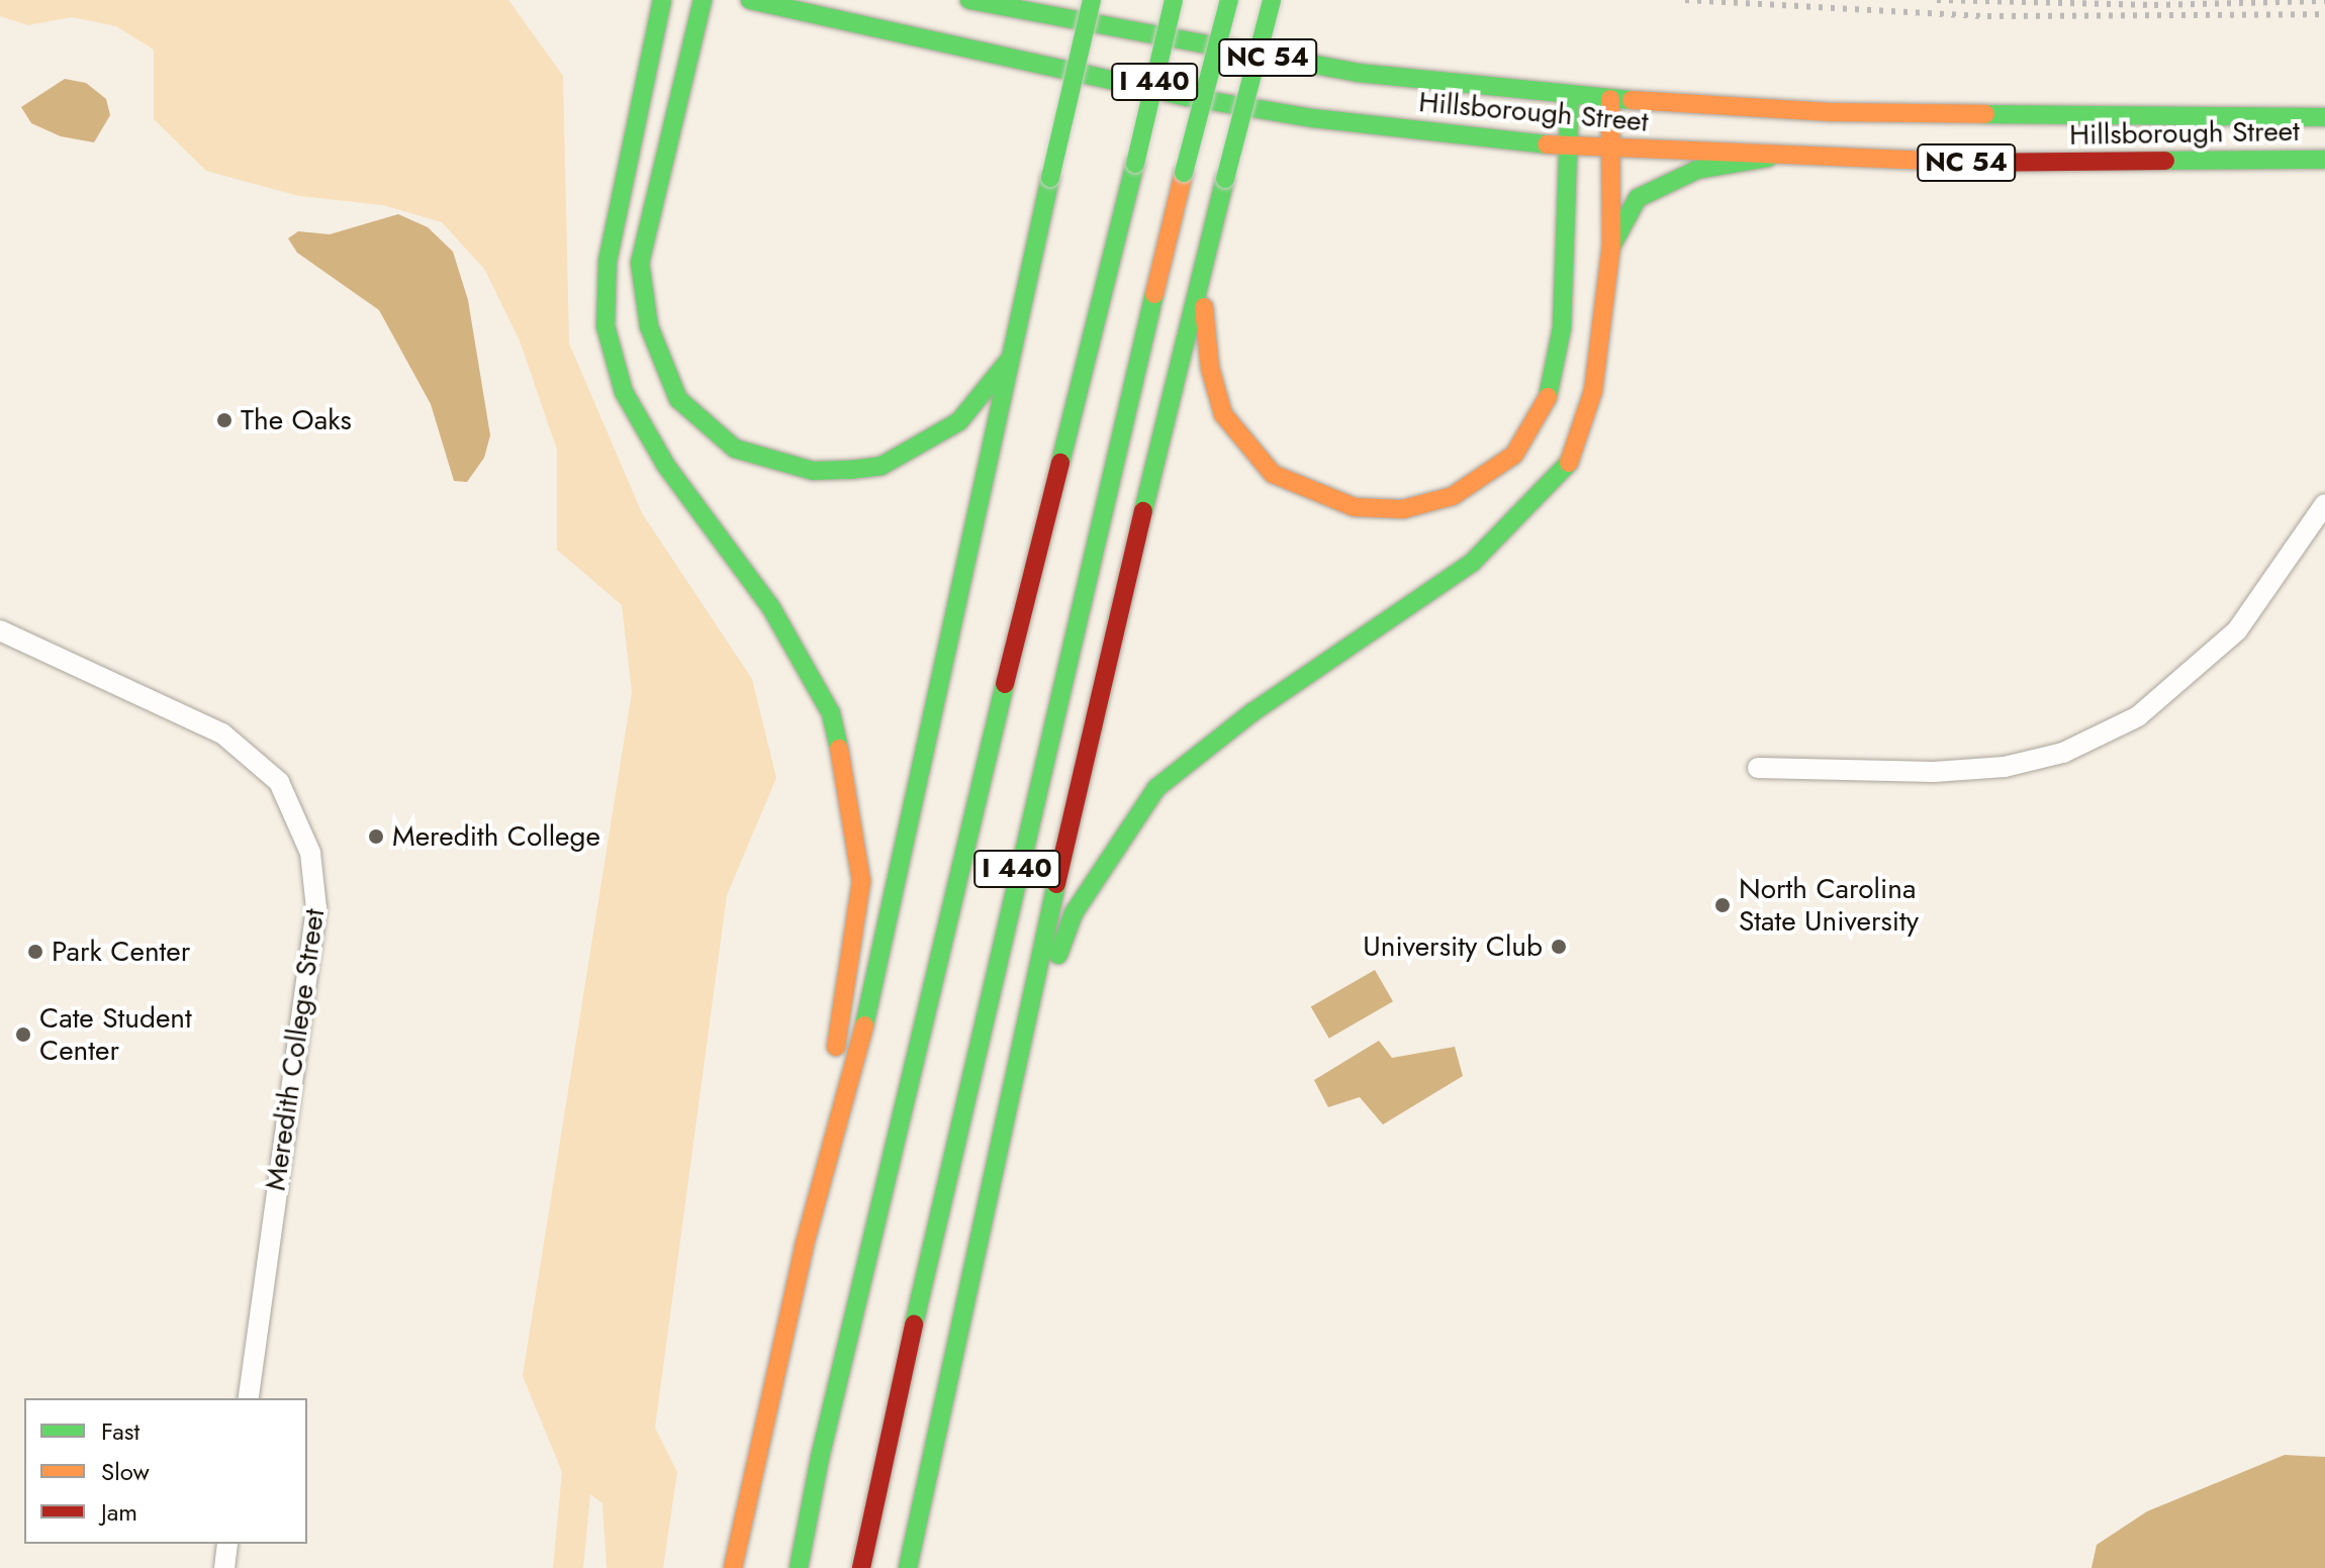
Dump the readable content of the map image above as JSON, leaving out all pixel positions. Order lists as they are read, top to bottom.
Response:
{
  "streets": {
    "main road": ["NC 54", "I 440", "Hillsborough Street"],
    "street": ["Meredith College Street"]
  },
  "places": [
    "The Oaks",
    "Meredith College",
    "North Carolina State University",
    "University Club",
    "Park Center",
    "Cate Student Center"
  ],
  "legend": ["Fast", "Slow", "Jam"]
}
